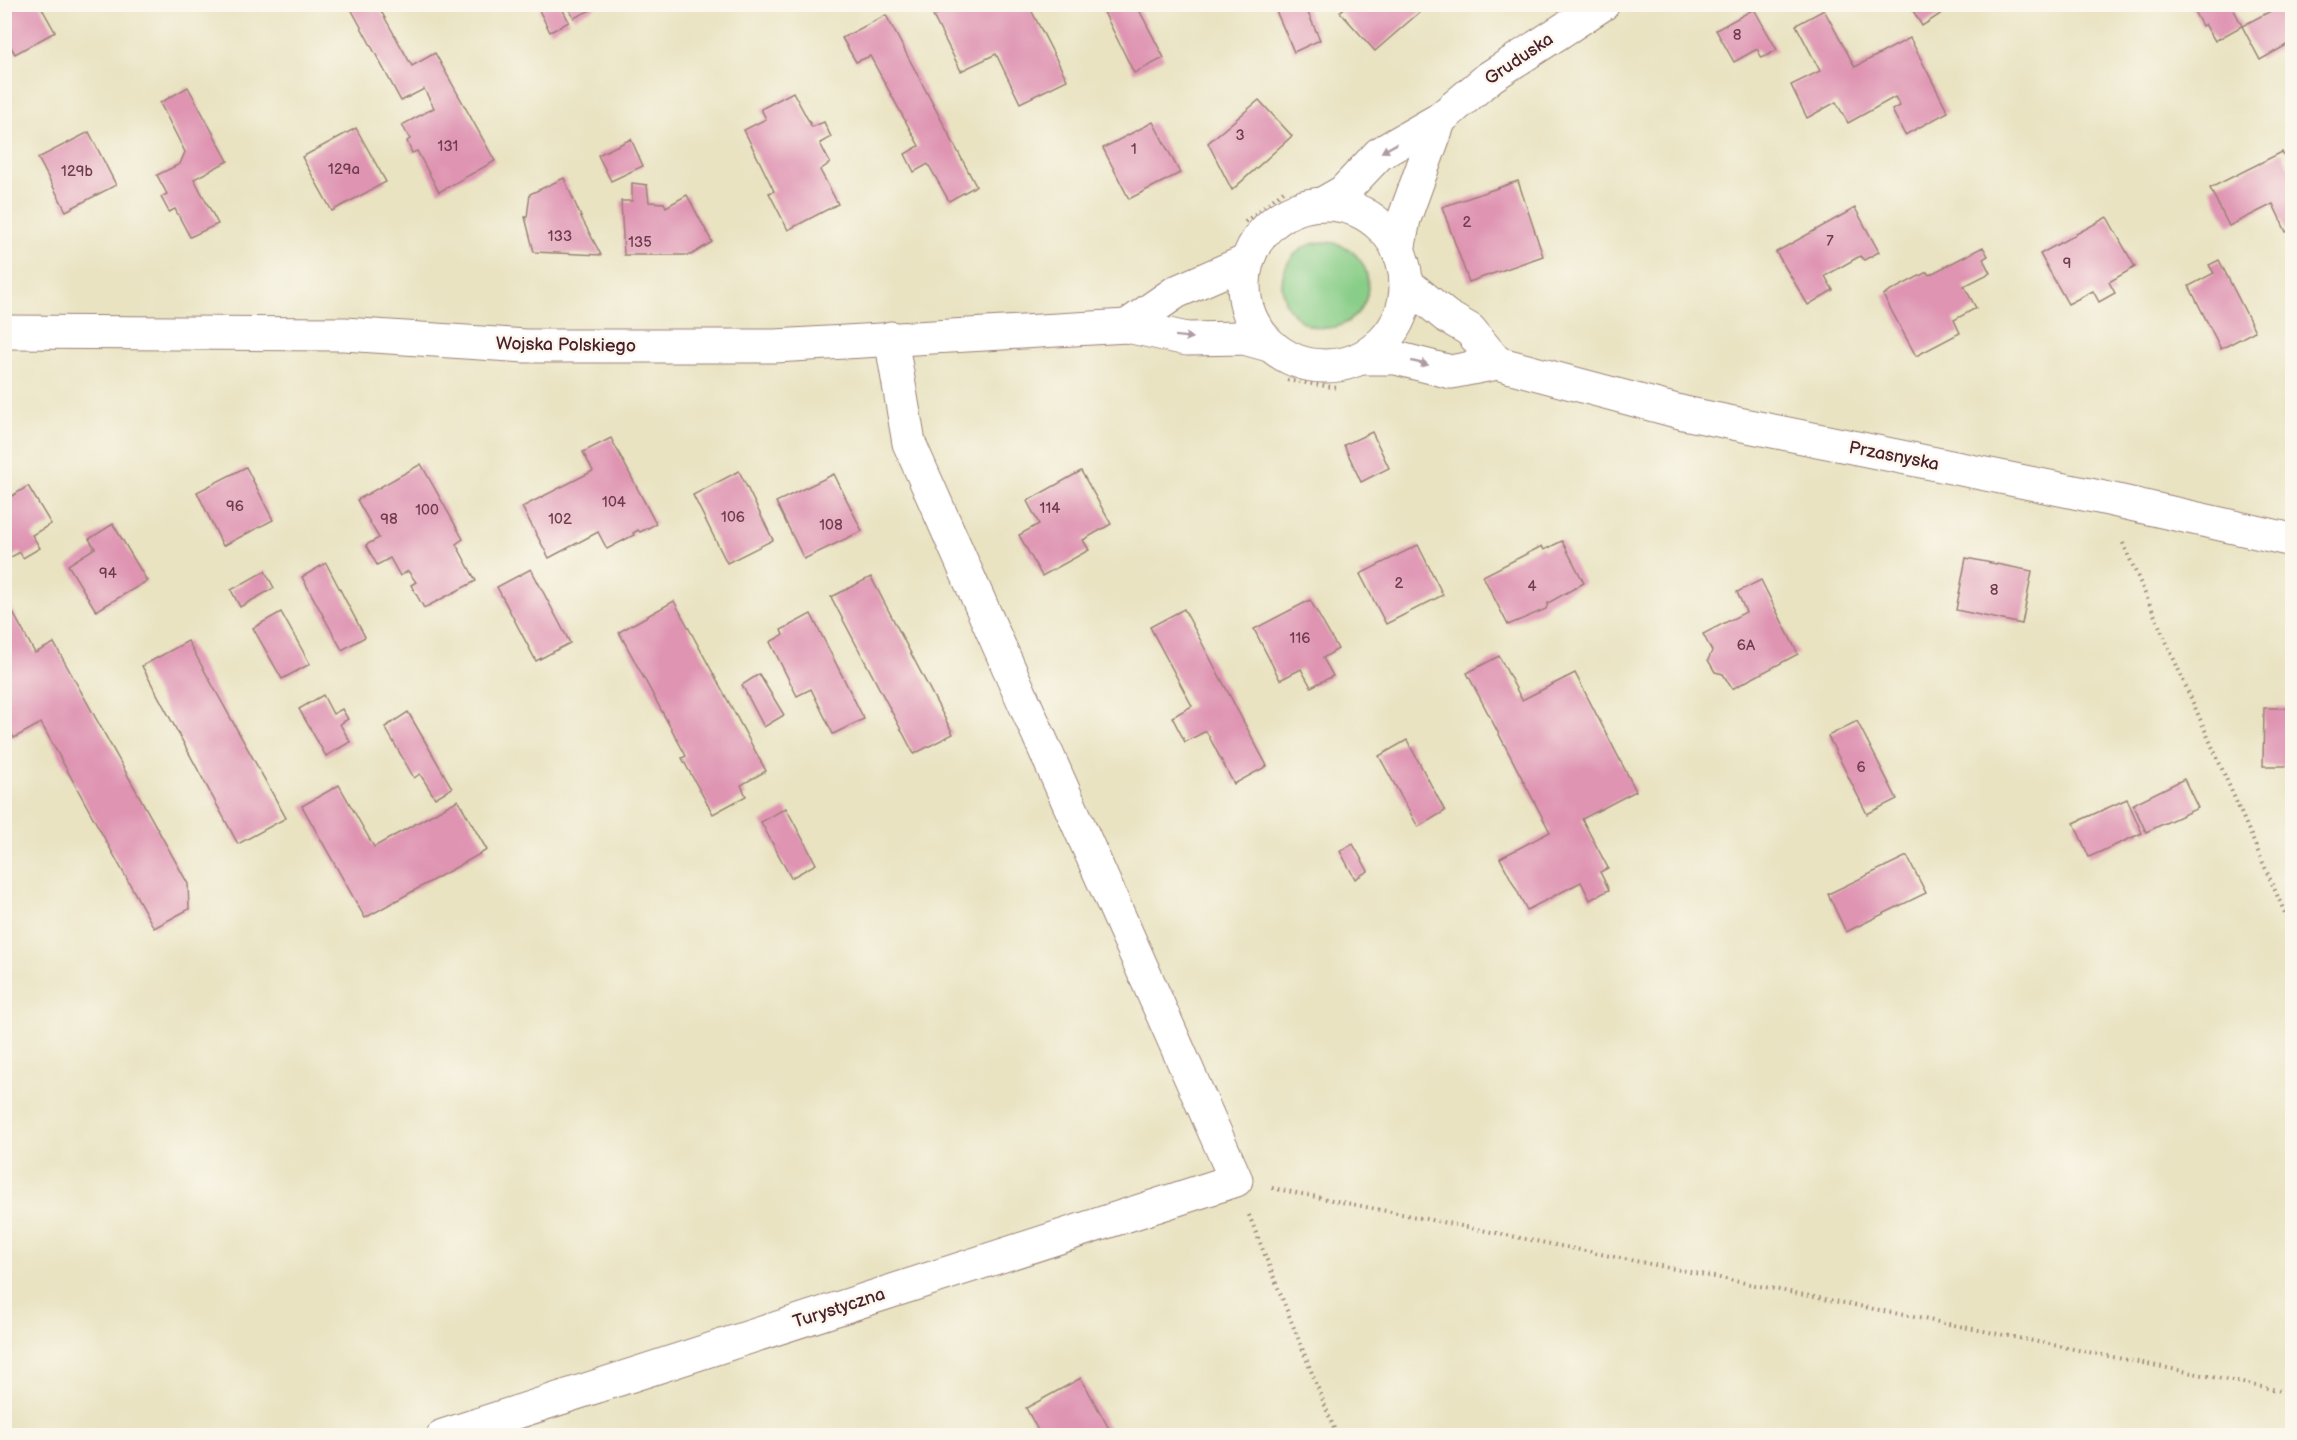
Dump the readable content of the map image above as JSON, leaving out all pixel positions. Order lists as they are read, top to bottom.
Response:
{
  "streets": {
    "main road": [
      "Gruduska",
      "Wojska Polskiego",
      "Przasnyska",
      "Turystyczna"
    ]
  },
  "crossings": [
    ["Gruduska", "Wojska Polskiego"],
    ["Gruduska", "Przasnyska"],
    ["Wojska Polskiego", "Przasnyska"]
  ],
  "one_way": ["Gruduska"],
  "house_numbers": [
    "8",
    "3",
    "131",
    "1",
    "129a",
    "129b",
    "2",
    "133",
    "7",
    "135",
    "9",
    "104",
    "96",
    "114",
    "100",
    "106",
    "98",
    "102",
    "108",
    "94",
    "2",
    "4",
    "8",
    "116",
    "6A",
    "6"
  ]
}
